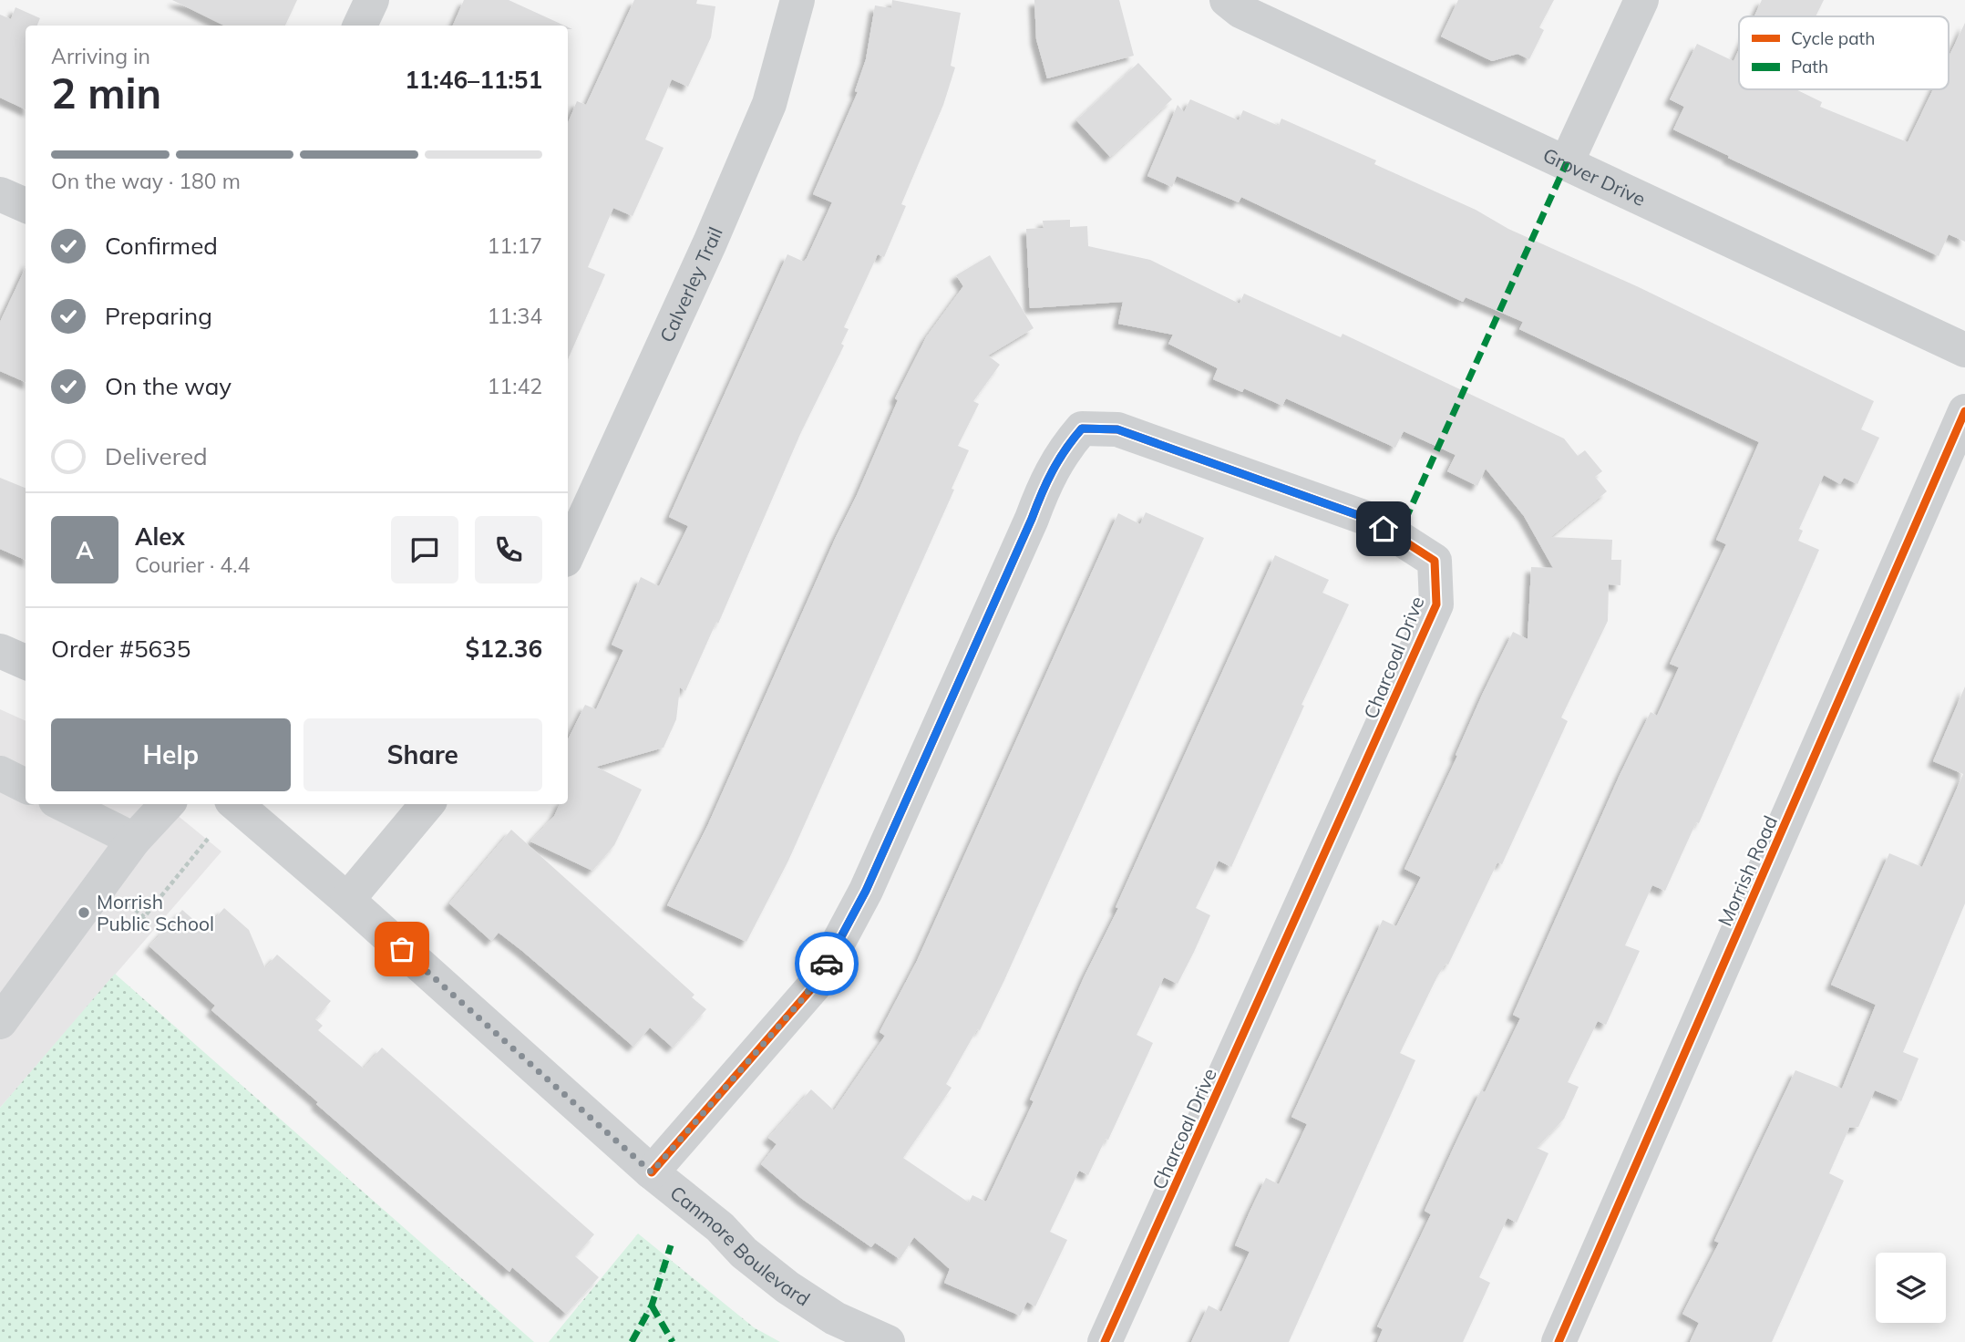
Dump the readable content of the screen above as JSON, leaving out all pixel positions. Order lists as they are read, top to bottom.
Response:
{
  "streets": {
    "street": [
      "Grover Drive",
      "Calverley Trail",
      "Charcoal Drive",
      "Morrish Road",
      "Canmore Boulevard"
    ]
  },
  "crossings": [
    ["Charcoal Drive", "Canmore Boulevard"]
  ],
  "places": ["Morrish Public School"],
  "legend": ["Cycle path", "Path"],
  "page": {
    "heading": ["2 min", "Arriving in", "11:46–11:51"],
    "panel": [
      "Alex",
      "Courier · 4.4",
      "Order #5635",
      "$12.36"
    ],
    "bar": "On the way · 180 m",
    "list": [
      ["Confirmed", "11:17"],
      ["Preparing", "11:34"],
      ["On the way", "11:42"],
      "Delivered"
    ],
    "round": "A",
    "buttons": ["Help", "Share"]
  }
}
